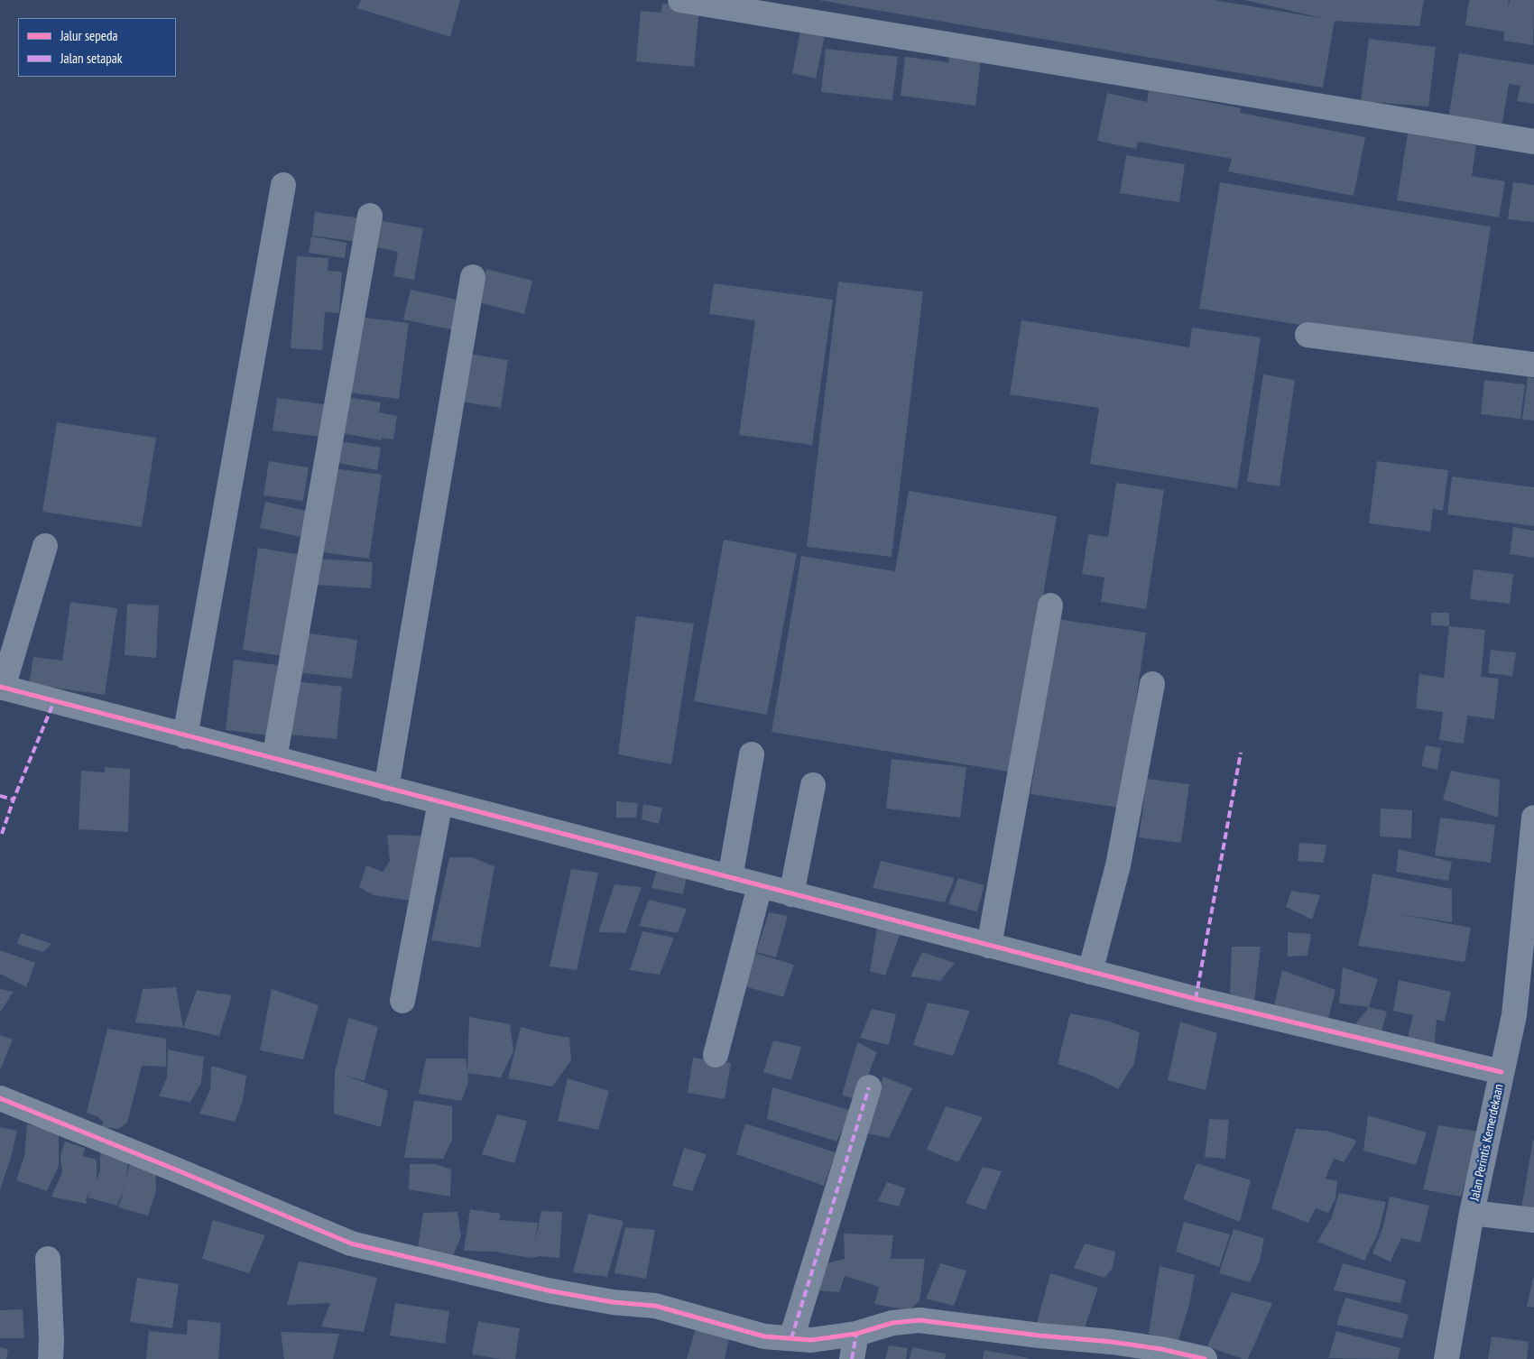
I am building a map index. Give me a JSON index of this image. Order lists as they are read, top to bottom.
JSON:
{
  "streets": {
    "street": ["Jalan Perintis Kemerdekaan"]
  },
  "legend": ["Jalur sepeda", "Jalan setapak"]
}
